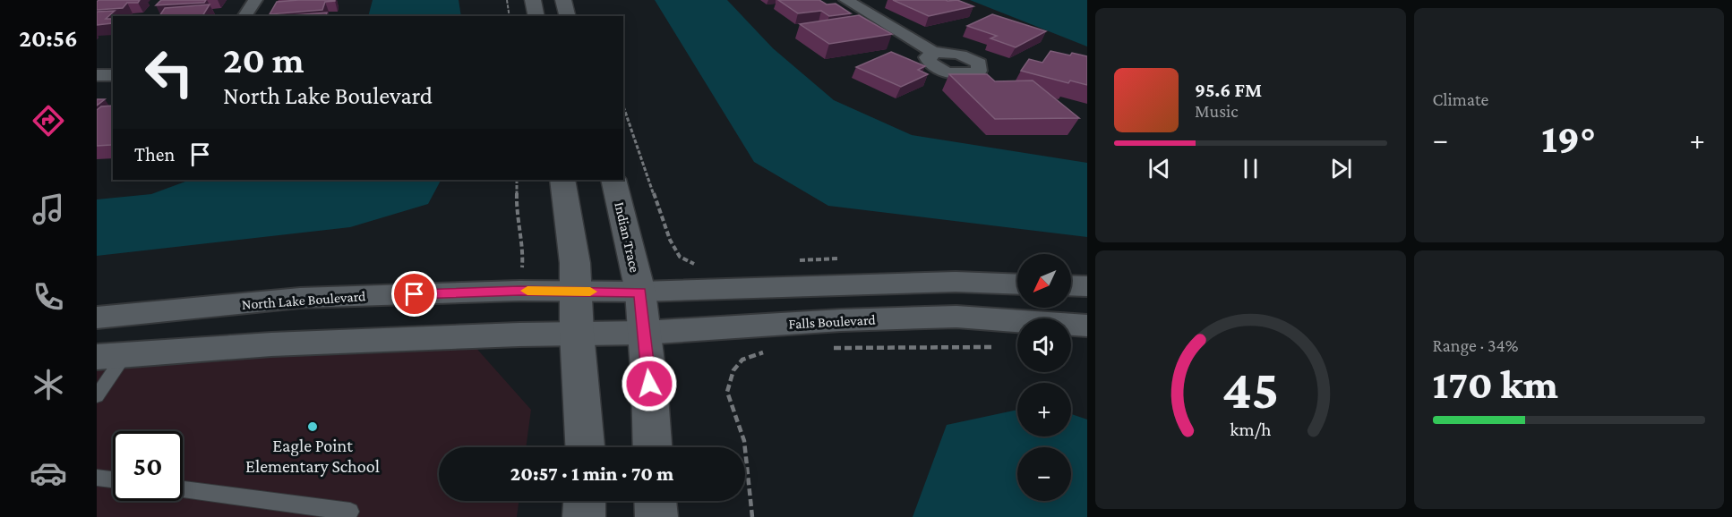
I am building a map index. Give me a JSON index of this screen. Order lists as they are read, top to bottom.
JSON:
{
  "streets": {
    "main road": ["Indian Trace"],
    "street": ["North Lake Boulevard", "Falls Boulevard"]
  },
  "crossings": [
    ["Indian Trace", "North Lake Boulevard"],
    ["Indian Trace", "Falls Boulevard"]
  ],
  "places": ["Eagle Point Elementary School"],
  "north": "bottom left",
  "page": {
    "tabs": "20:56",
    "tile": [
      "Climate",
      ["Range · 34%", "170 km"]
    ],
    "turn": ["20 m", "North Lake Boulevard"],
    "song": ["95.6 FM", "Music"],
    "heat": ["−", "19°", "+"],
    "then": "Then",
    "map_buttons": ["+", "−"],
    "limit": "50",
    "trip": "20:57 · 1 min · 70 m",
    "gauge": ["45", "km/h"]
  }
}
